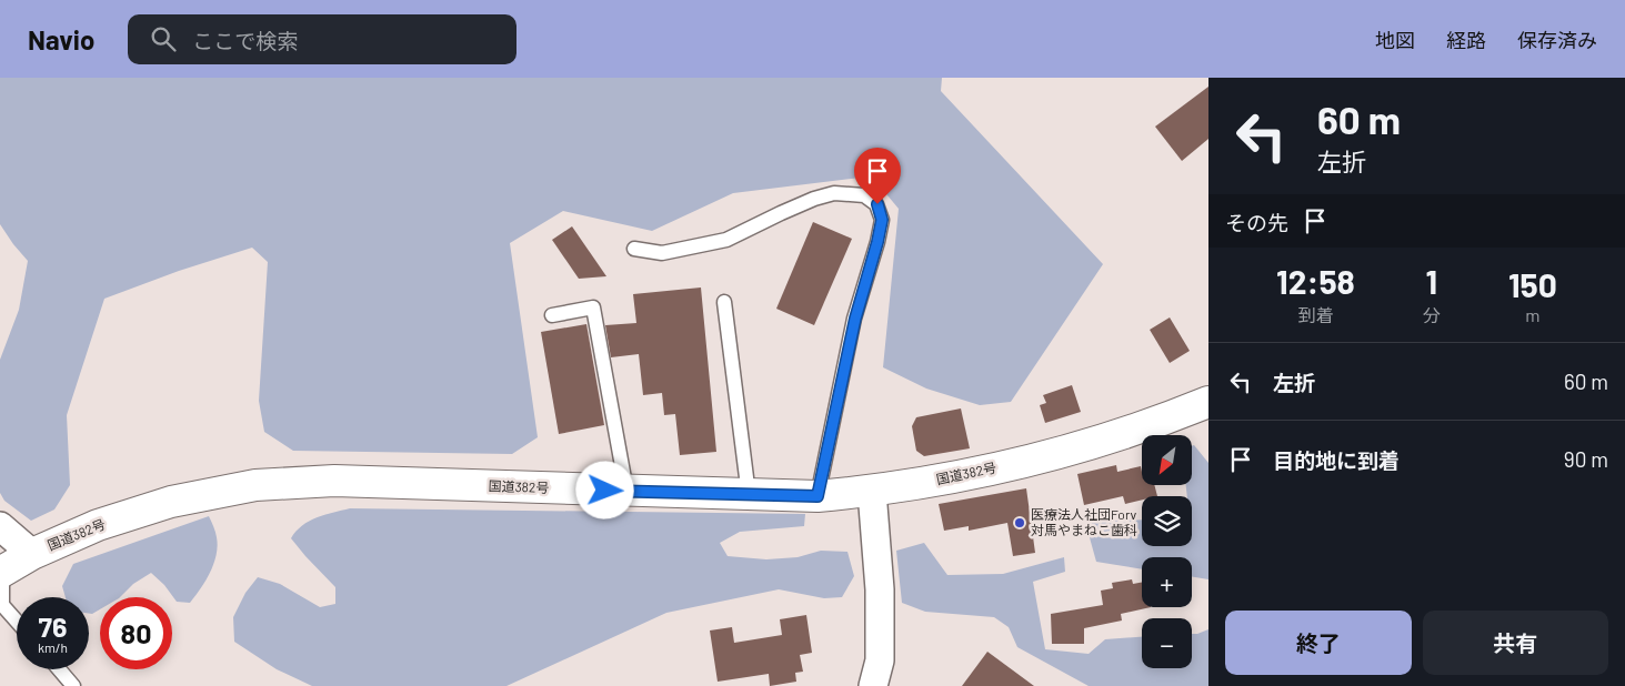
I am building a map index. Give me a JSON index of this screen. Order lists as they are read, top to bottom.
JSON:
{
  "streets": {
    "highway": ["国道382号"]
  },
  "places": ["医療法人社団Forv 対馬やまねこ歯科"],
  "north": "bottom left",
  "page": {
    "header": "Navio",
    "search": "ここで検索",
    "nav": ["地図", "経路", "保存済み"],
    "turn": ["60 m", "左折"],
    "then": "その先",
    "eta": [
      "12:58",
      "到着",
      "1",
      "分",
      "150",
      "m"
    ],
    "list": [
      {
        "name": "左折",
        "value": "60 m"
      },
      {
        "name": "目的地に到着",
        "value": "90 m"
      }
    ],
    "map_buttons": ["+", "−"],
    "speed": "76 km/h",
    "limit": "80",
    "buttons": ["終了", "共有"]
  }
}
